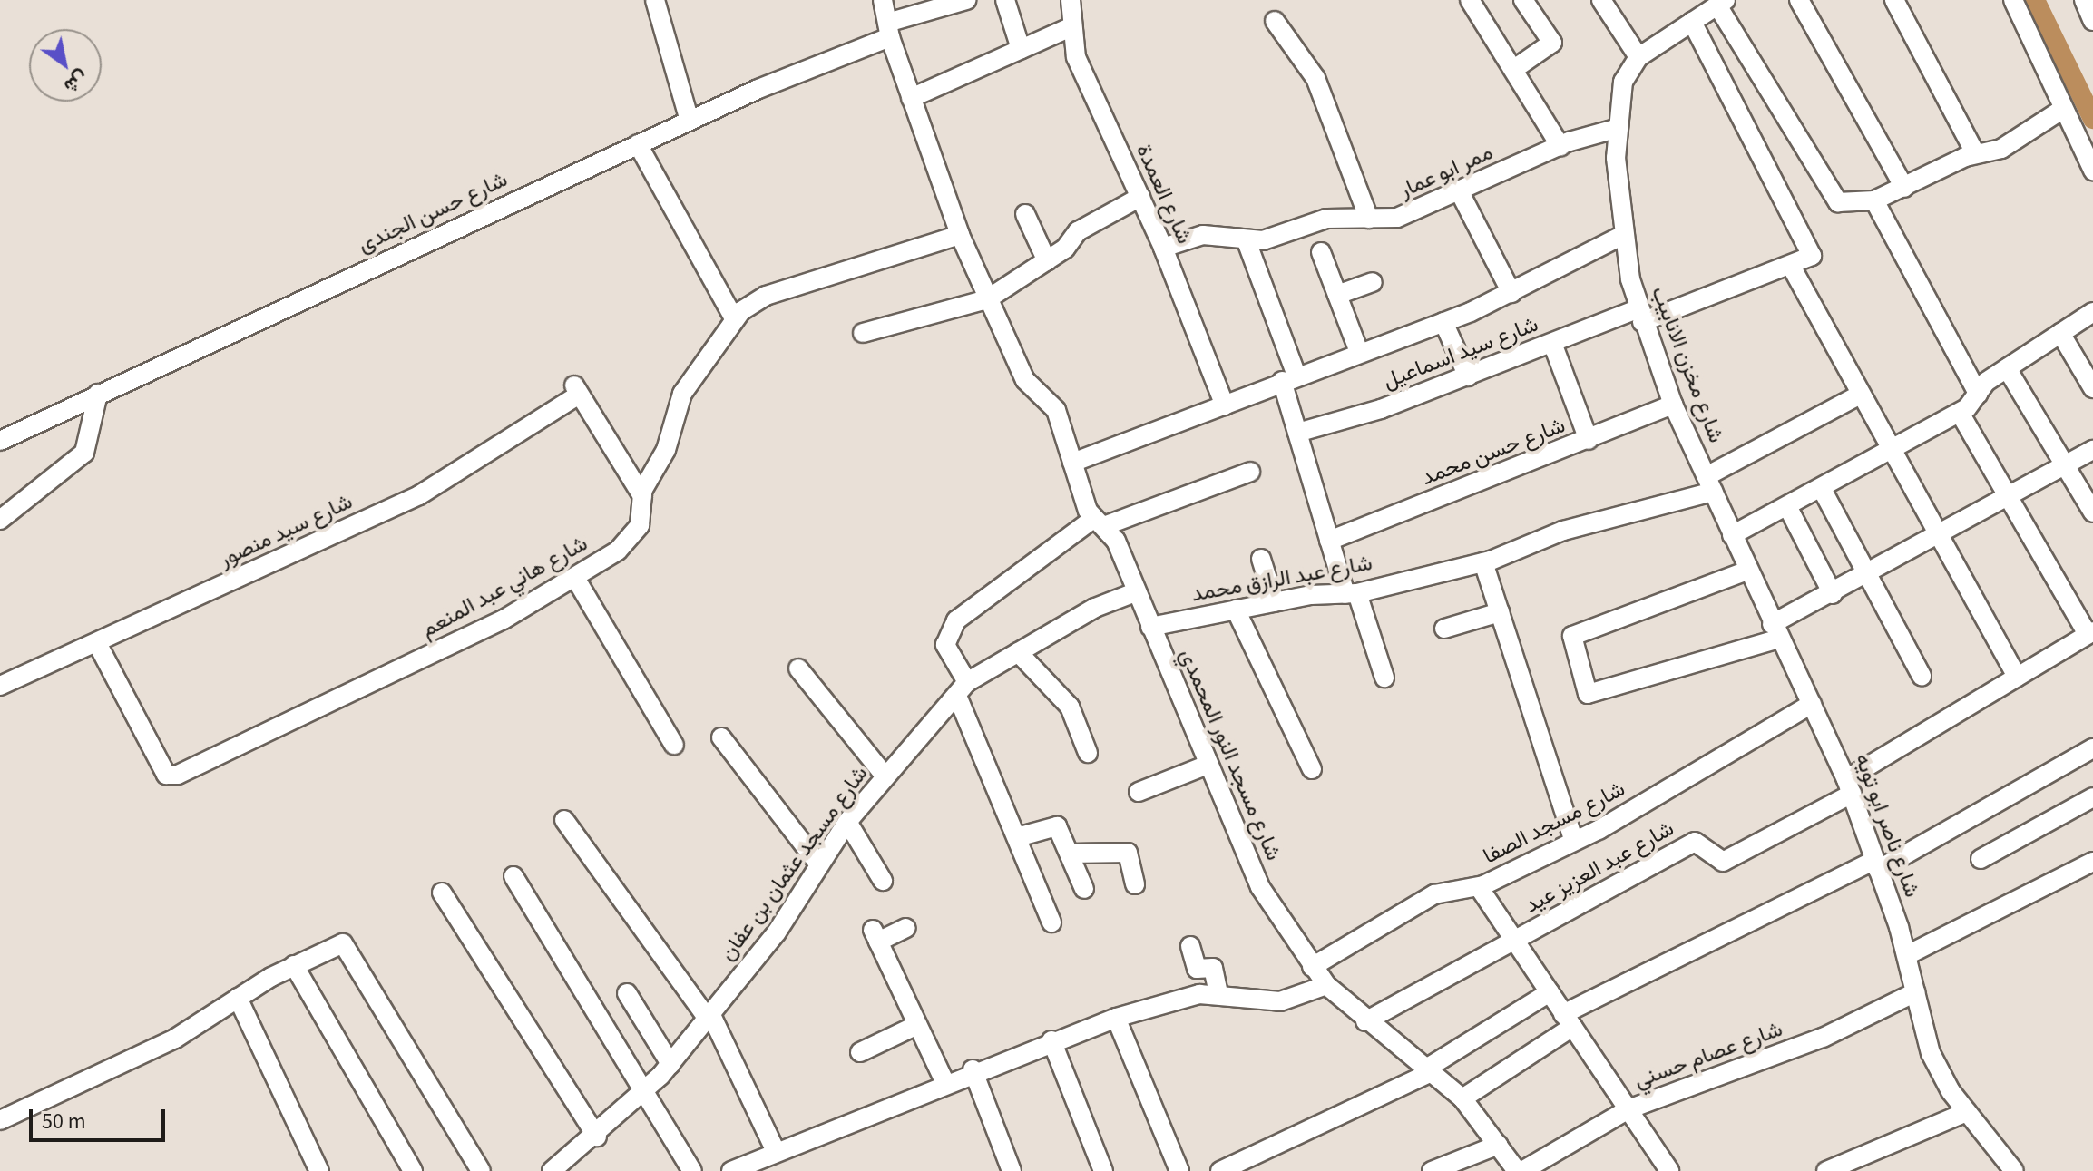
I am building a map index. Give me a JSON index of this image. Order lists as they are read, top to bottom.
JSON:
{
  "streets": {
    "street": [
      "ممر ابو عمار",
      "شارع العمدة",
      "شارع حسن الجندى",
      "شارع سيد اسماعيل",
      "شارع مخزن الانابيب",
      "شارع حسن محمد",
      "شارع سيد منصور",
      "شارع عبد الرازق محمد",
      "شارع هاني عبد المنعم",
      "شارع مسجد النور المحمدي",
      "شارع مسجد الصفا",
      "شارع ناصر ابو تويه",
      "شارع مسجد عثمان بن عفان",
      "شارع عبد العزيز عيد",
      "شارع عصام حسني"
    ]
  },
  "crossings": [
    ["ممر ابو عمار", "شارع العمدة"],
    ["ممر ابو عمار", "شارع مخزن الانابيب"],
    ["شارع حسن الجندى", "شارع مسجد النور المحمدي"],
    ["شارع سيد اسماعيل", "شارع مخزن الانابيب"],
    ["شارع مخزن الانابيب", "شارع حسن محمد"],
    ["شارع مخزن الانابيب", "شارع عبد الرازق محمد"],
    ["شارع مخزن الانابيب", "شارع ناصر ابو تويه"],
    ["شارع سيد منصور", "شارع هاني عبد المنعم"],
    ["شارع عبد الرازق محمد", "شارع مسجد النور المحمدي"],
    ["شارع عبد الرازق محمد", "شارع ناصر ابو تويه"],
    ["شارع هاني عبد المنعم", "شارع مسجد النور المحمدي"],
    ["شارع مسجد النور المحمدي", "شارع مسجد الصفا"],
    ["شارع مسجد النور المحمدي", "شارع مسجد عثمان بن عفان"],
    ["شارع مسجد النور المحمدي", "شارع عبد العزيز عيد"],
    ["شارع مسجد النور المحمدي", "شارع عصام حسني"],
    ["شارع مسجد الصفا", "شارع ناصر ابو تويه"],
    ["شارع ناصر ابو تويه", "شارع عبد العزيز عيد"],
    ["شارع ناصر ابو تويه", "شارع عصام حسني"]
  ],
  "scale_bar": "50 m",
  "north": "bottom right"
}
